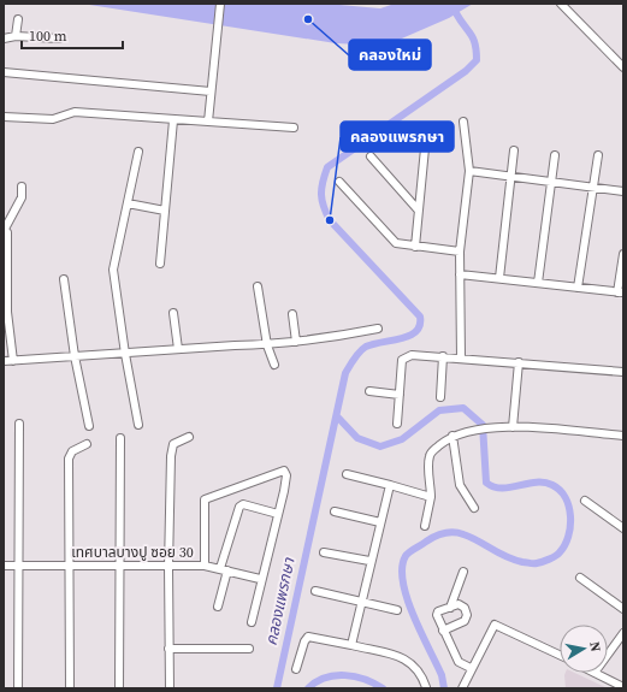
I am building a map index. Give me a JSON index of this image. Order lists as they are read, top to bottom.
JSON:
{
  "streets": {
    "street": ["เทศบาลบางปู ซอย 30"]
  },
  "water": ["คลองแพรกษา"],
  "places": ["คลองใหม่", "คลองแพรกษา"],
  "scale_bar": "100 m",
  "north": "right"
}
